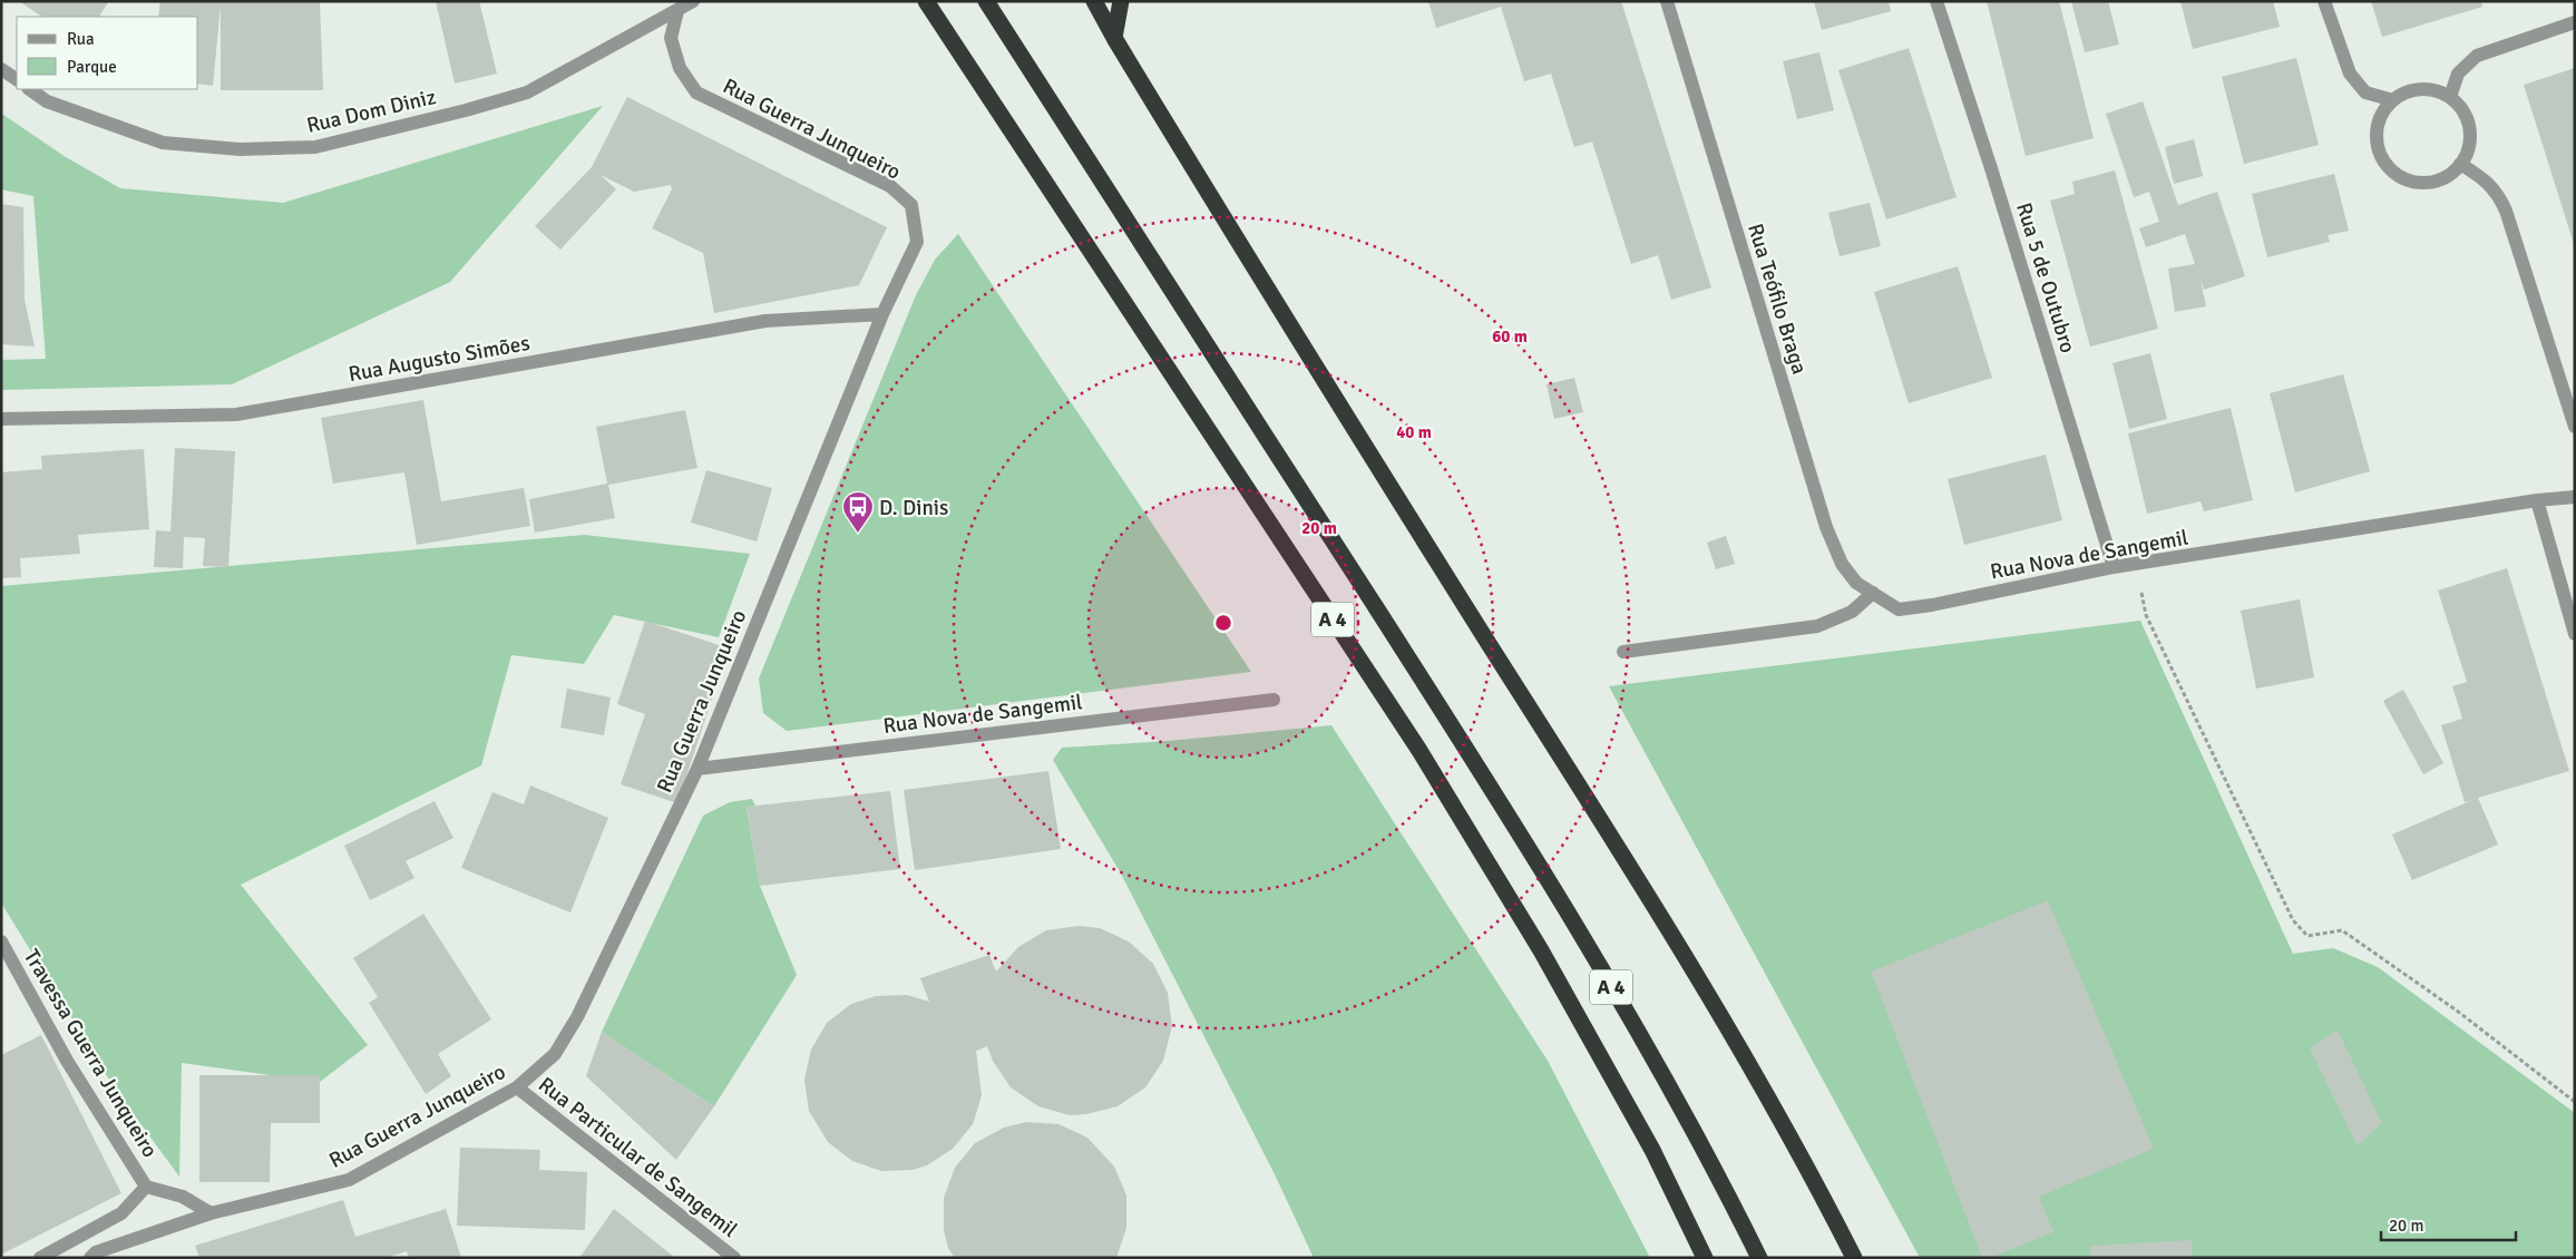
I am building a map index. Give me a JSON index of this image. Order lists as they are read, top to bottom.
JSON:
{
  "streets": {
    "highway": ["A 4"],
    "street": [
      "Rua Dom Diniz",
      "Rua Guerra Junqueiro",
      "Rua 5 de Outubro",
      "Rua Teófilo Braga",
      "Rua Augusto Simões",
      "Rua Nova de Sangemil",
      "Travessa Guerra Junqueiro",
      "Rua Particular de Sangemil"
    ]
  },
  "crossings": [
    ["Rua Dom Diniz", "Rua Guerra Junqueiro"],
    ["Rua Guerra Junqueiro", "Rua Augusto Simões"],
    ["Rua Guerra Junqueiro", "Rua Nova de Sangemil"],
    ["Rua Guerra Junqueiro", "Travessa Guerra Junqueiro"],
    ["Rua Guerra Junqueiro", "Rua Particular de Sangemil"],
    ["Rua 5 de Outubro", "Rua Nova de Sangemil"],
    ["Rua Teófilo Braga", "Rua Nova de Sangemil"]
  ],
  "places": {
    "bus stop": ["D. Dinis"]
  },
  "legend": ["Rua", "Parque"],
  "scale_bar": "20 m",
  "rings": ["60 m", "40 m", "20 m"]
}
